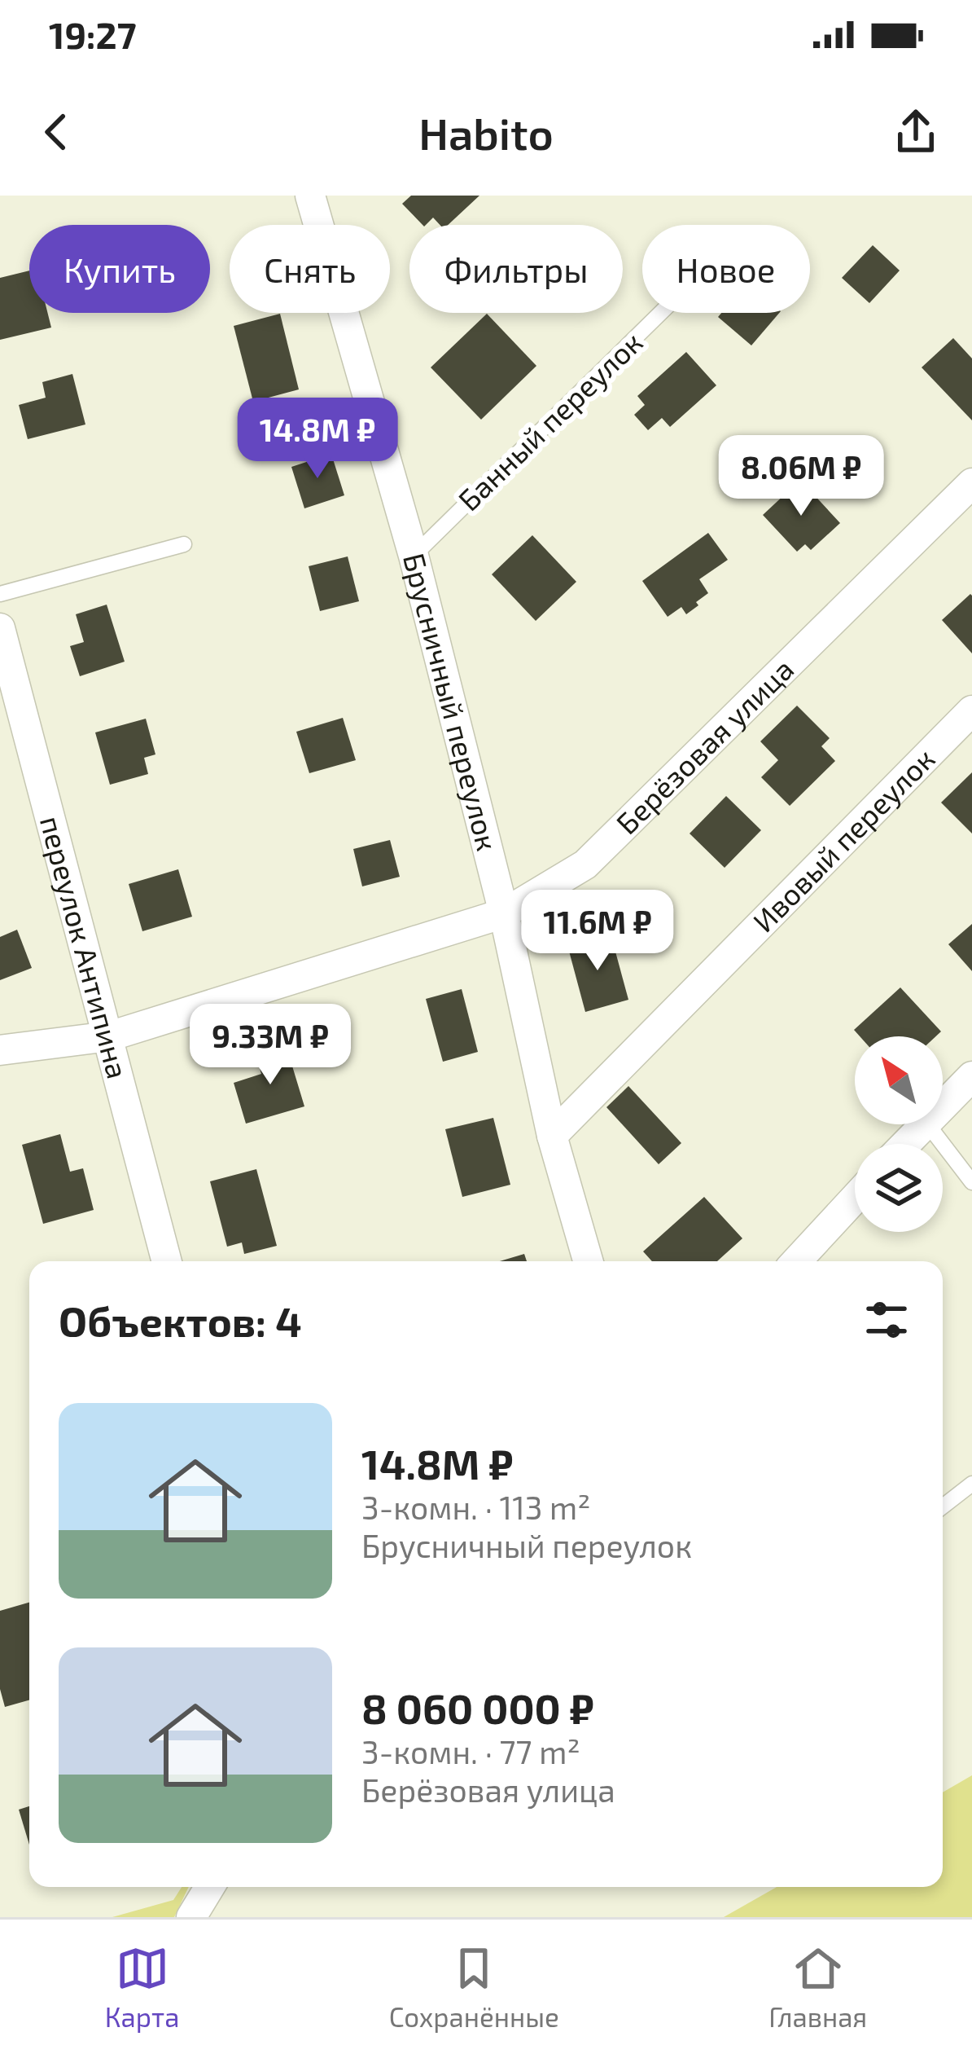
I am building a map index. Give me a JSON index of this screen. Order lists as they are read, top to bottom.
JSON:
{
  "streets": {
    "street": [
      "Брусничный переулок",
      "Берёзовая улица",
      "Ивовый переулок",
      "переулок Антипина"
    ],
    "lane": ["Банный переулок"]
  },
  "crossings": [
    ["Банный переулок", "Брусничный переулок"],
    ["Брусничный переулок", "Берёзовая улица"],
    ["Брусничный переулок", "Ивовый переулок"],
    ["Берёзовая улица", "переулок Антипина"]
  ],
  "north": "top left",
  "page": {
    "status": "19:27",
    "header": "Habito",
    "chip": [
      "Купить",
      "Снять",
      "Фильтры",
      "Новое"
    ],
    "price": [
      "14.8M ₽",
      "8.06M ₽",
      "11.6M ₽",
      "9.33M ₽"
    ],
    "heading": "Объектов: 4",
    "list": [
      {
        "name": "14.8M ₽",
        "note": "3-комн. · 113 m² · Брусничный переулок"
      },
      {
        "name": "8 060 000 ₽",
        "note": "3-комн. · 77 m² · Берёзовая улица"
      }
    ],
    "tabs": ["Карта", "Сохранённые", "Главная"]
  }
}
